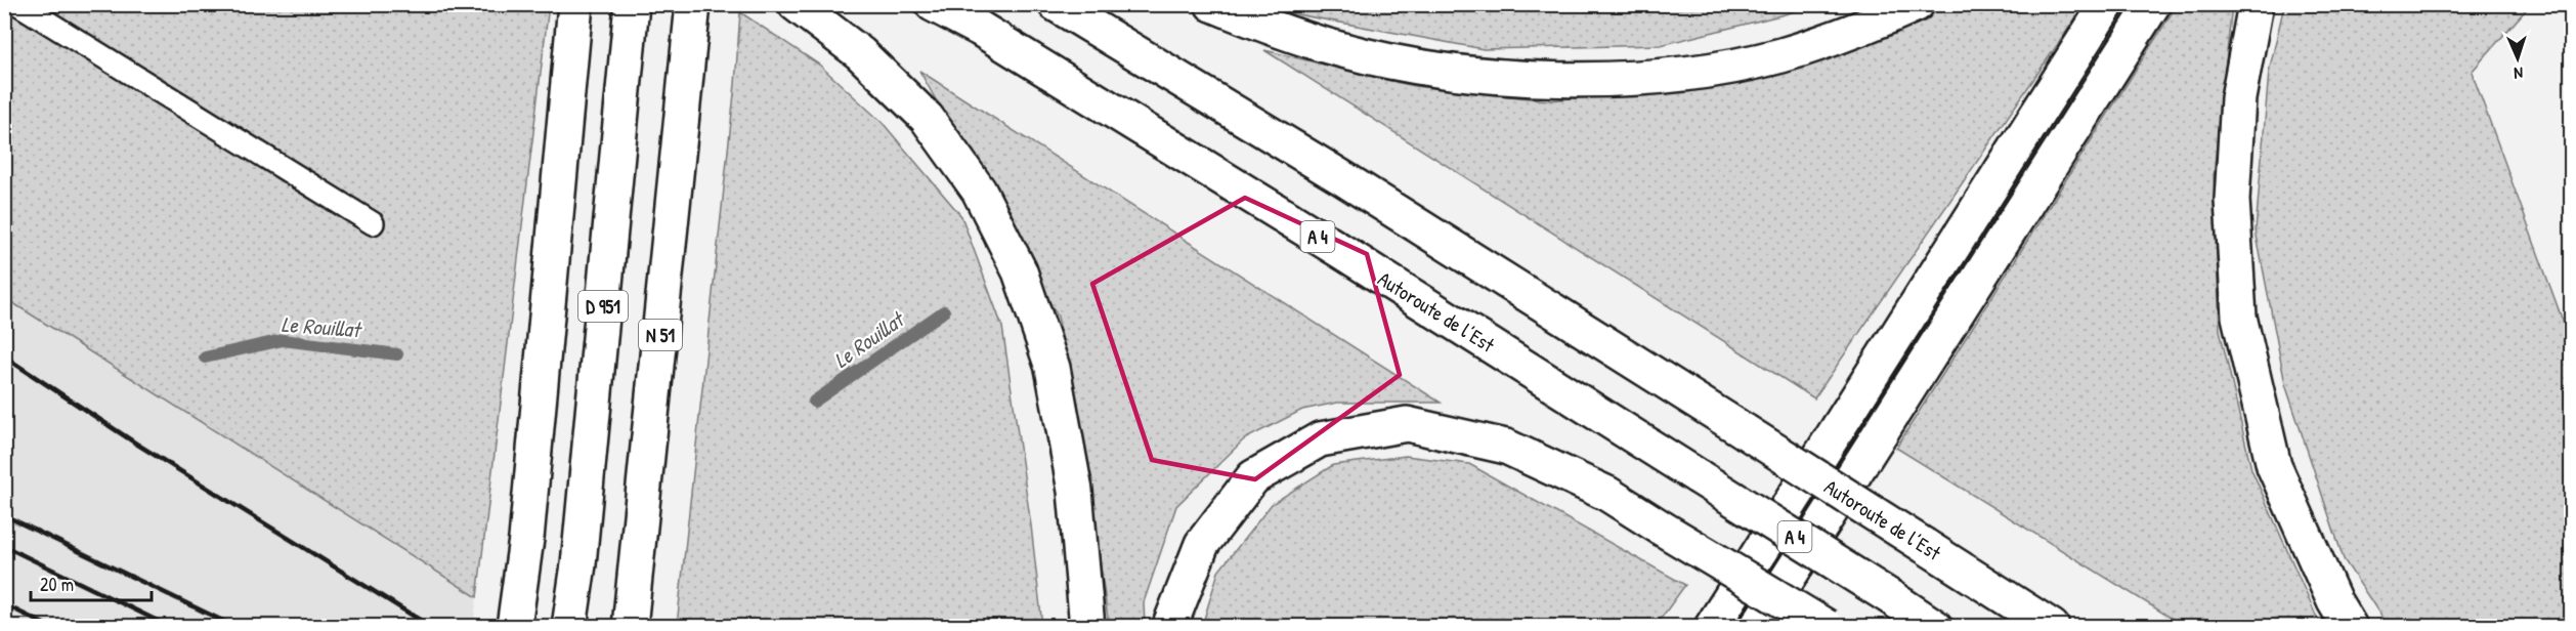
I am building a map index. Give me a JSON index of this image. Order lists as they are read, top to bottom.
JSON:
{
  "streets": {
    "main road": [
      "A 4",
      "D 951",
      "Autoroute de l’Est",
      "N 51"
    ]
  },
  "water": ["Le Rouillat"],
  "scale_bar": "20 m",
  "north": "bottom"
}
